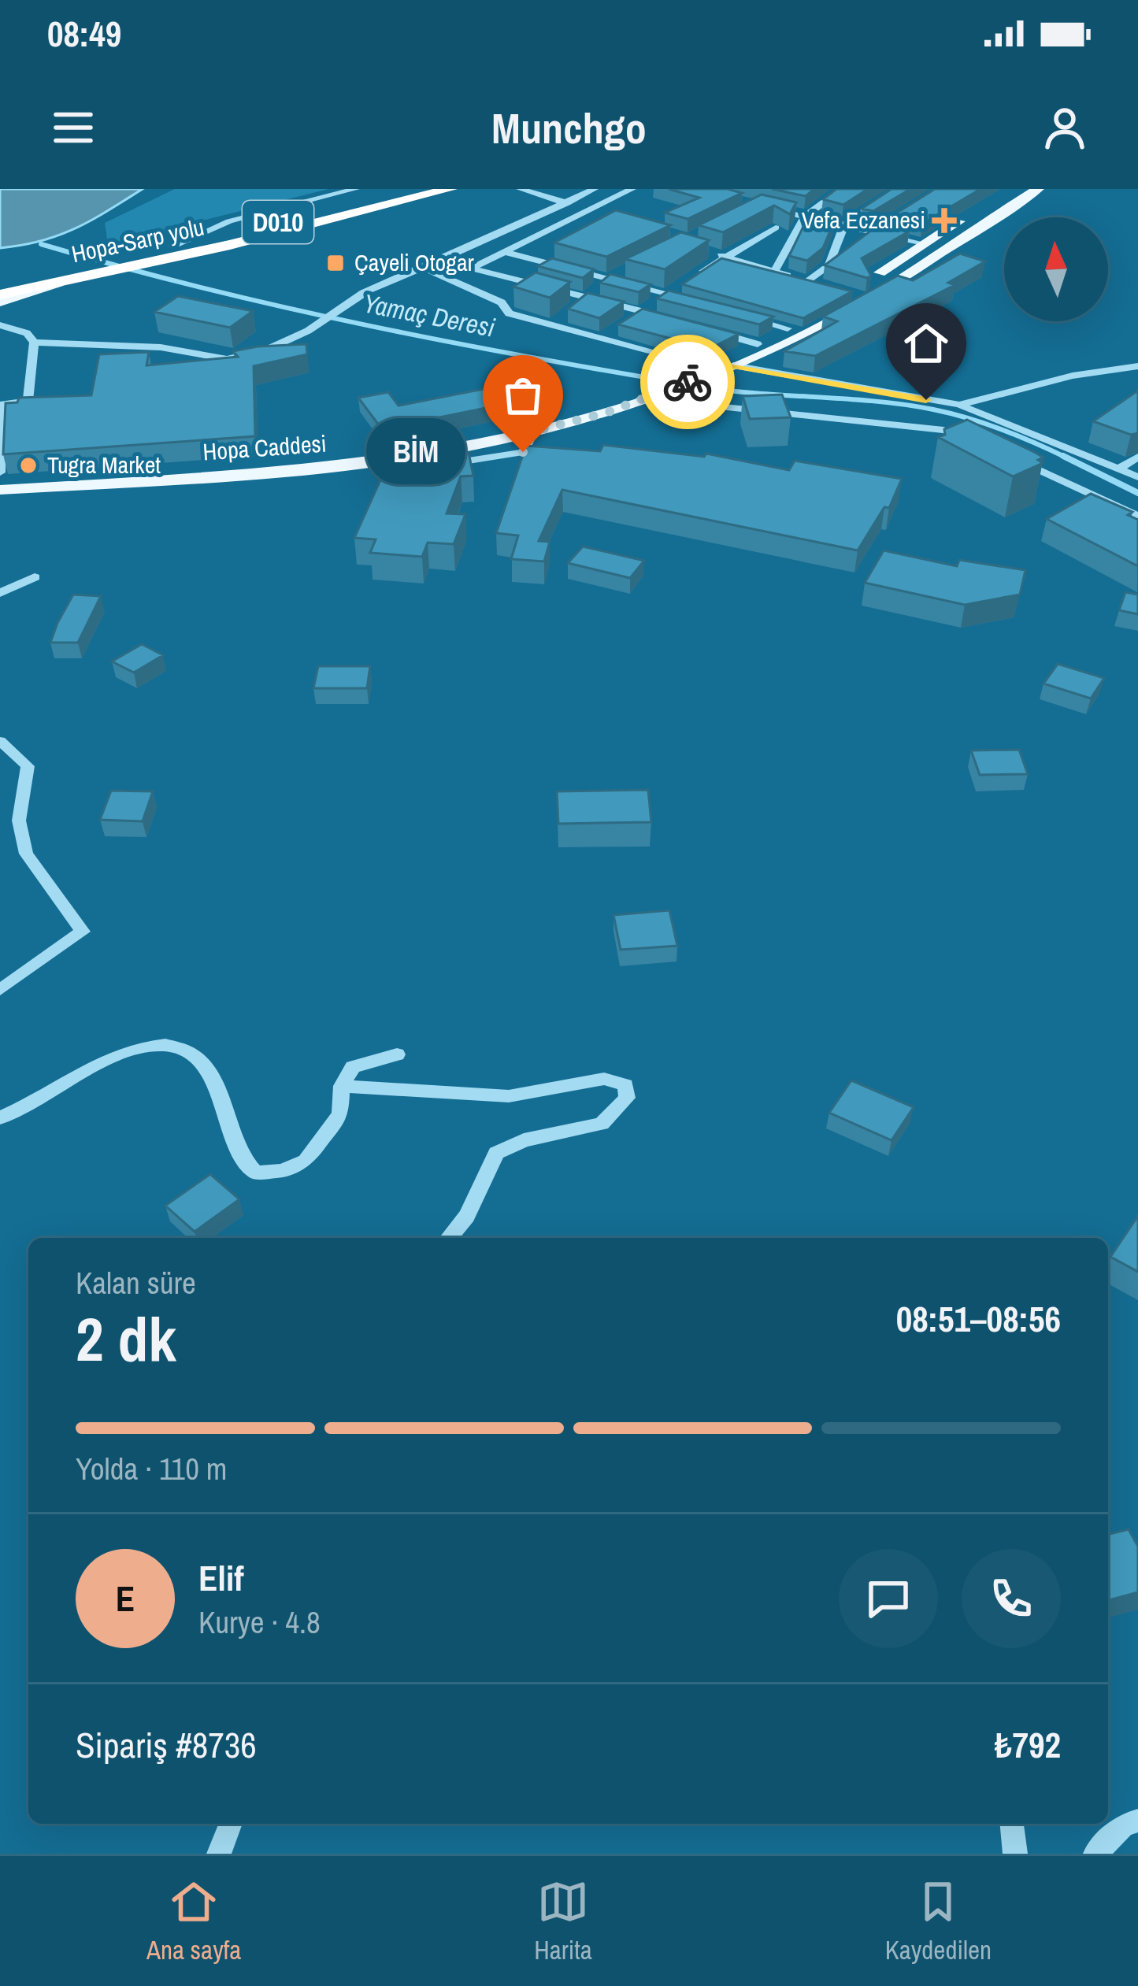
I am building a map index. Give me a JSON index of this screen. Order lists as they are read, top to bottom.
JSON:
{
  "streets": {
    "highway": ["D010", "Hopa-Sarp yolu"],
    "main road": ["Hopa Caddesi"]
  },
  "crossings": [
    ["D010", "Hopa-Sarp yolu"]
  ],
  "water": ["Yamaç Deresi"],
  "places": {
    "health": ["Vefa Eczanesi"],
    "transit": ["Çayeli Otogar"],
    "other": ["BİM", "Tugra Market"]
  },
  "north": "top",
  "page": {
    "status": "08:49",
    "header": "Munchgo",
    "bubble": "BİM",
    "heading": ["2 dk", "Kalan süre", "08:51–08:56"],
    "panel": [
      "Elif",
      "Kurye · 4.8",
      "Sipariş #8736",
      "₺792"
    ],
    "bar": "Yolda · 110 m",
    "round": "E",
    "tabs": ["Ana sayfa", "Harita", "Kaydedilen"]
  }
}
